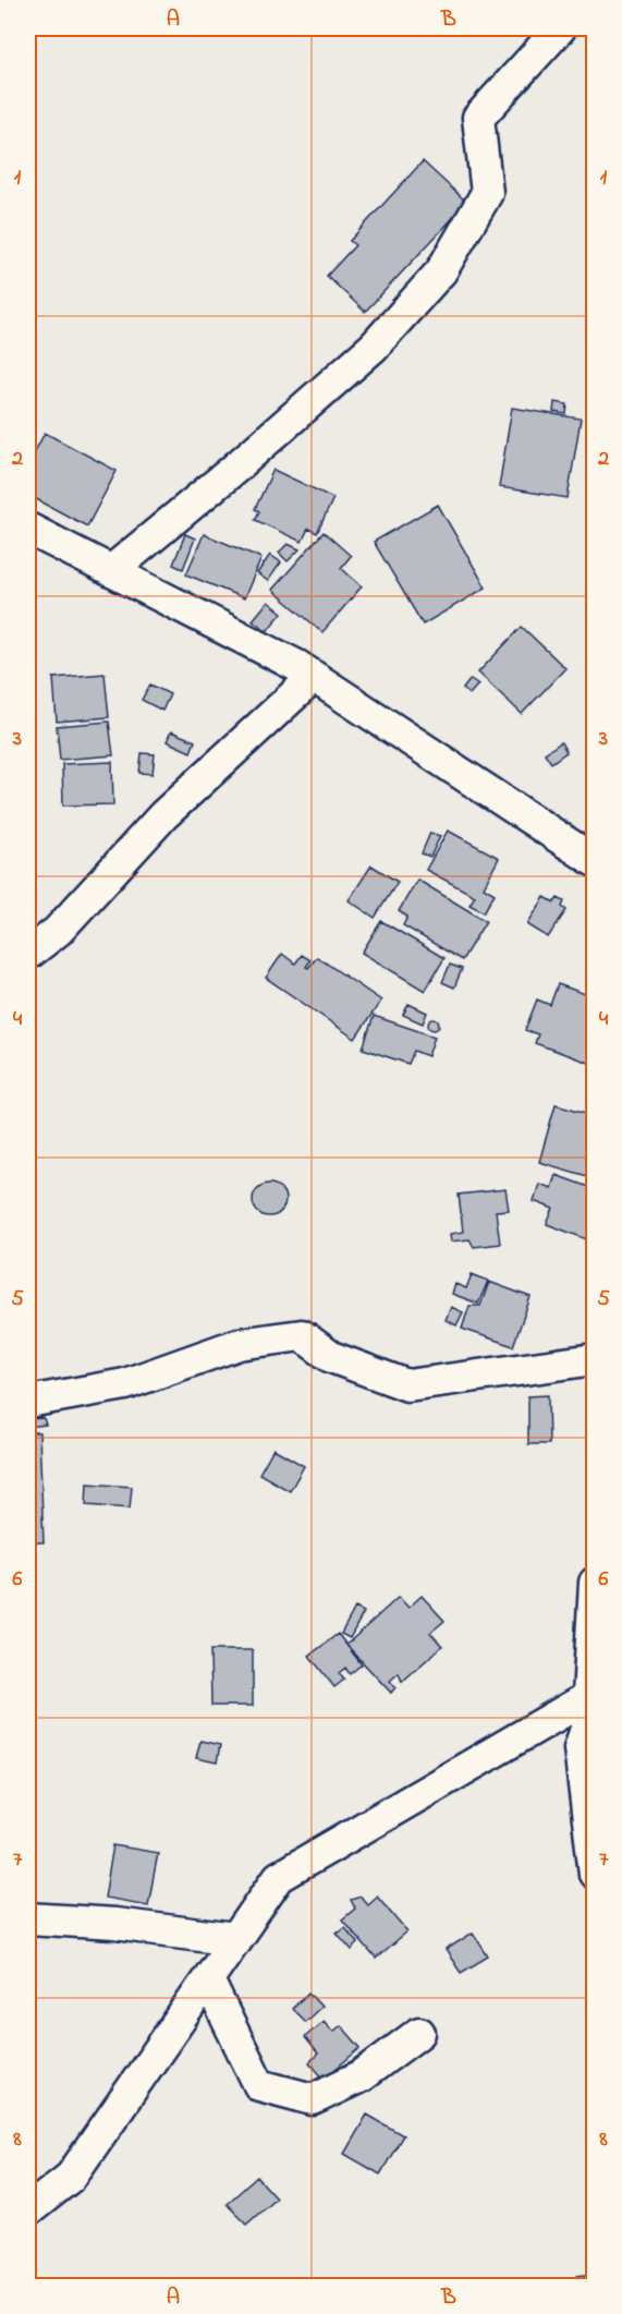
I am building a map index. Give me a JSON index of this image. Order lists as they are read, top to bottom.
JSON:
{
  "grid": {
    "columns": ["A", "B"],
    "rows": [
      "1",
      "2",
      "3",
      "4",
      "5",
      "6",
      "7",
      "8"
    ]
  }
}
